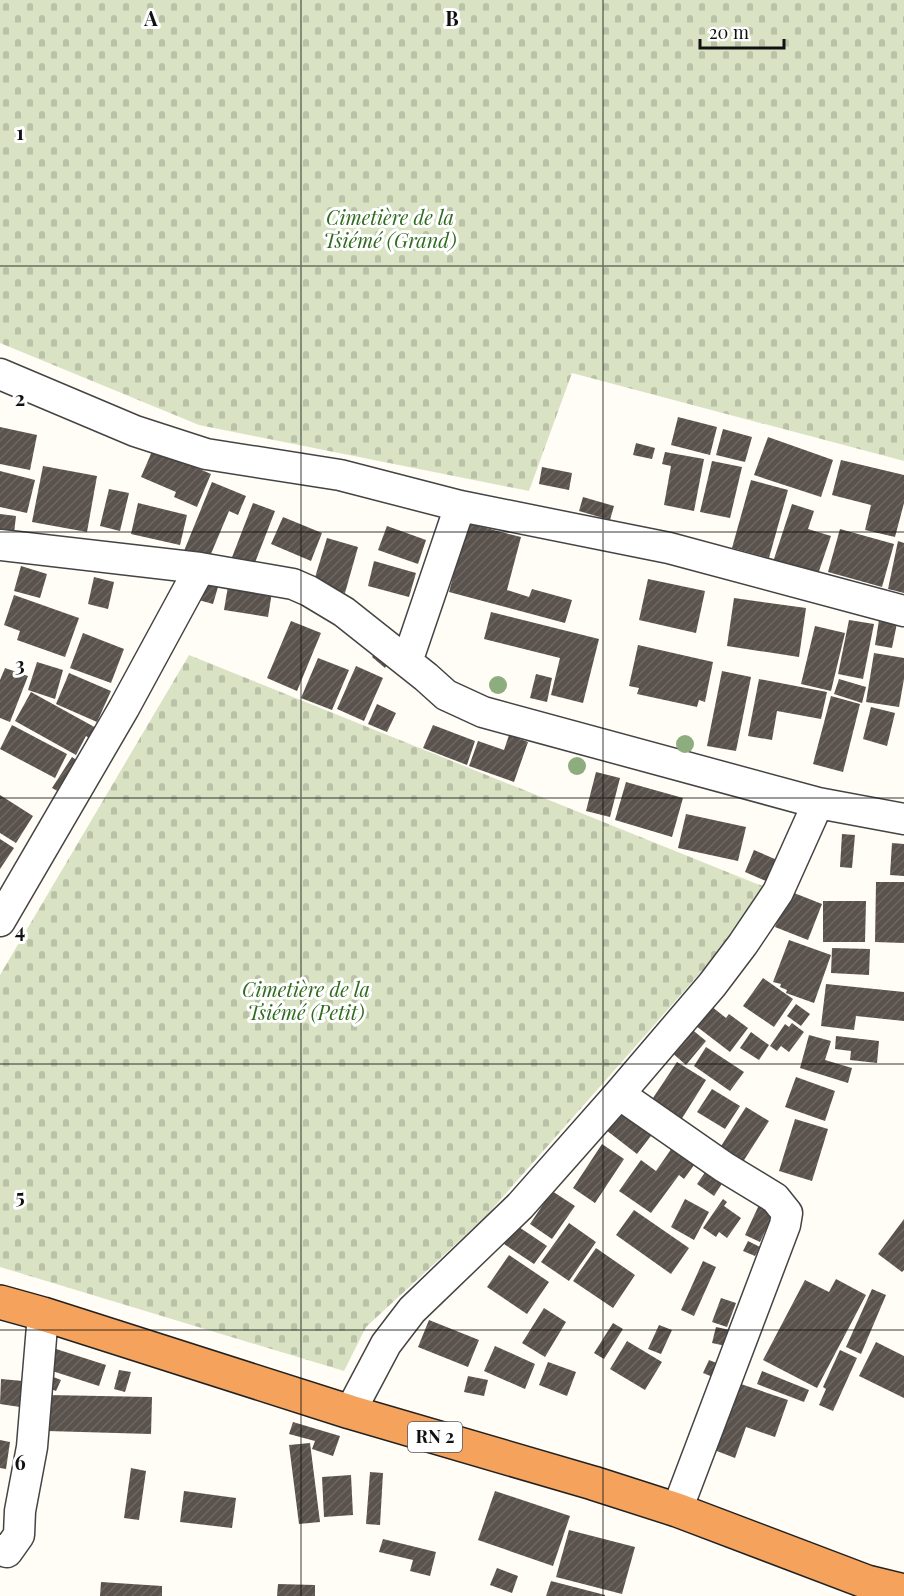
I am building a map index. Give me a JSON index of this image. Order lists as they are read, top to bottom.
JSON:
{
  "streets": {
    "highway": ["RN 2"]
  },
  "parks": ["Cimetière de la Tsiémé (Grand)", "Cimetière de la Tsiémé (Petit)"],
  "scale_bar": "20 m",
  "grid": {
    "columns": ["A", "B"],
    "rows": [
      "1",
      "2",
      "3",
      "4",
      "5",
      "6"
    ]
  }
}
